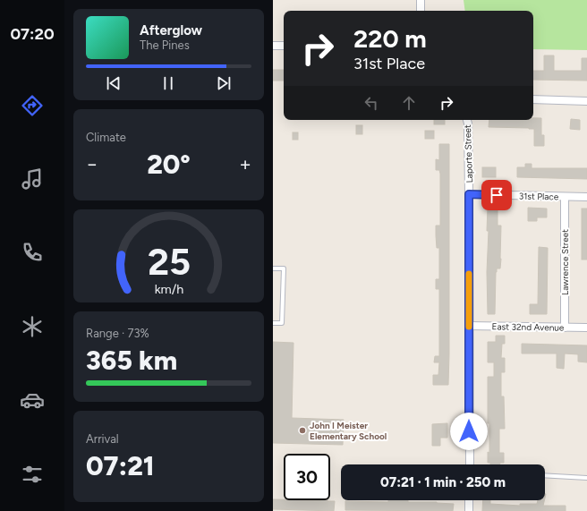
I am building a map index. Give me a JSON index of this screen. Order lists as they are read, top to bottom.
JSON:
{
  "streets": {
    "street": [
      "Laporte Street",
      "31st Place",
      "Lawrence Street",
      "East 32nd Avenue"
    ]
  },
  "crossings": [
    ["Laporte Street", "31st Place"],
    ["Laporte Street", "East 32nd Avenue"],
    ["31st Place", "Lawrence Street"],
    ["Lawrence Street", "East 32nd Avenue"]
  ],
  "places": ["John I Meister Elementary School"],
  "page": {
    "tabs": "07:20",
    "turn": ["220 m", "31st Place"],
    "song": ["Afterglow", "The Pines"],
    "tile": [
      "Climate",
      ["Range · 73%", "365 km"],
      ["Arrival", "07:21"]
    ],
    "heat": ["−", "20°", "+"],
    "limit": "30",
    "trip": "07:21 · 1 min · 250 m",
    "gauge": ["25", "km/h"]
  }
}
